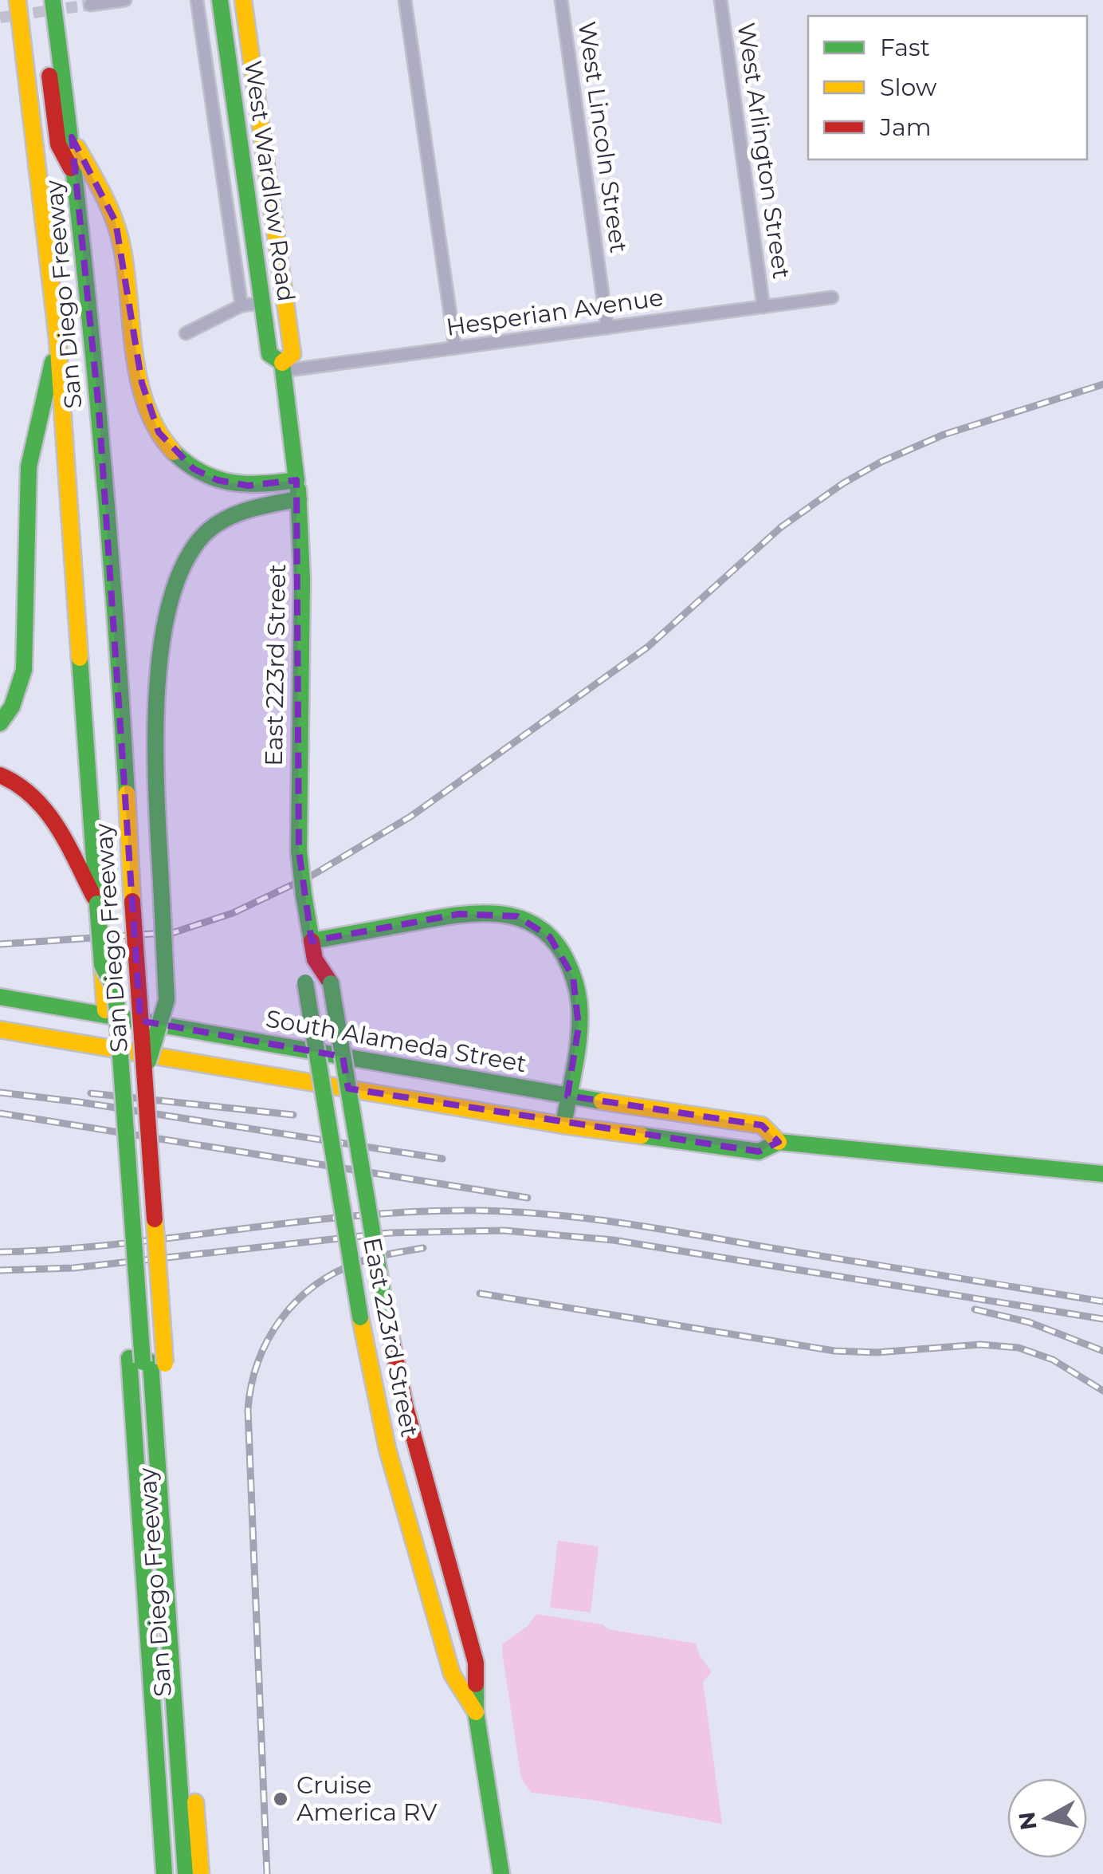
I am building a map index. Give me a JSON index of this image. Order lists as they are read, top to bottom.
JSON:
{
  "streets": {
    "main road": [
      "West Wardlow Road",
      "San Diego Freeway",
      "East 223rd Street",
      "South Alameda Street"
    ],
    "street": ["West Lincoln Street", "West Arlington Street", "Hesperian Avenue"]
  },
  "crossings": [
    ["West Lincoln Street", "Hesperian Avenue"],
    ["West Arlington Street", "Hesperian Avenue"],
    ["West Wardlow Road", "Hesperian Avenue"],
    ["West Wardlow Road", "East 223rd Street"],
    ["Hesperian Avenue", "East 223rd Street"]
  ],
  "places": ["Cruise America RV"],
  "legend": ["Fast", "Slow", "Jam"],
  "north": "left"
}
